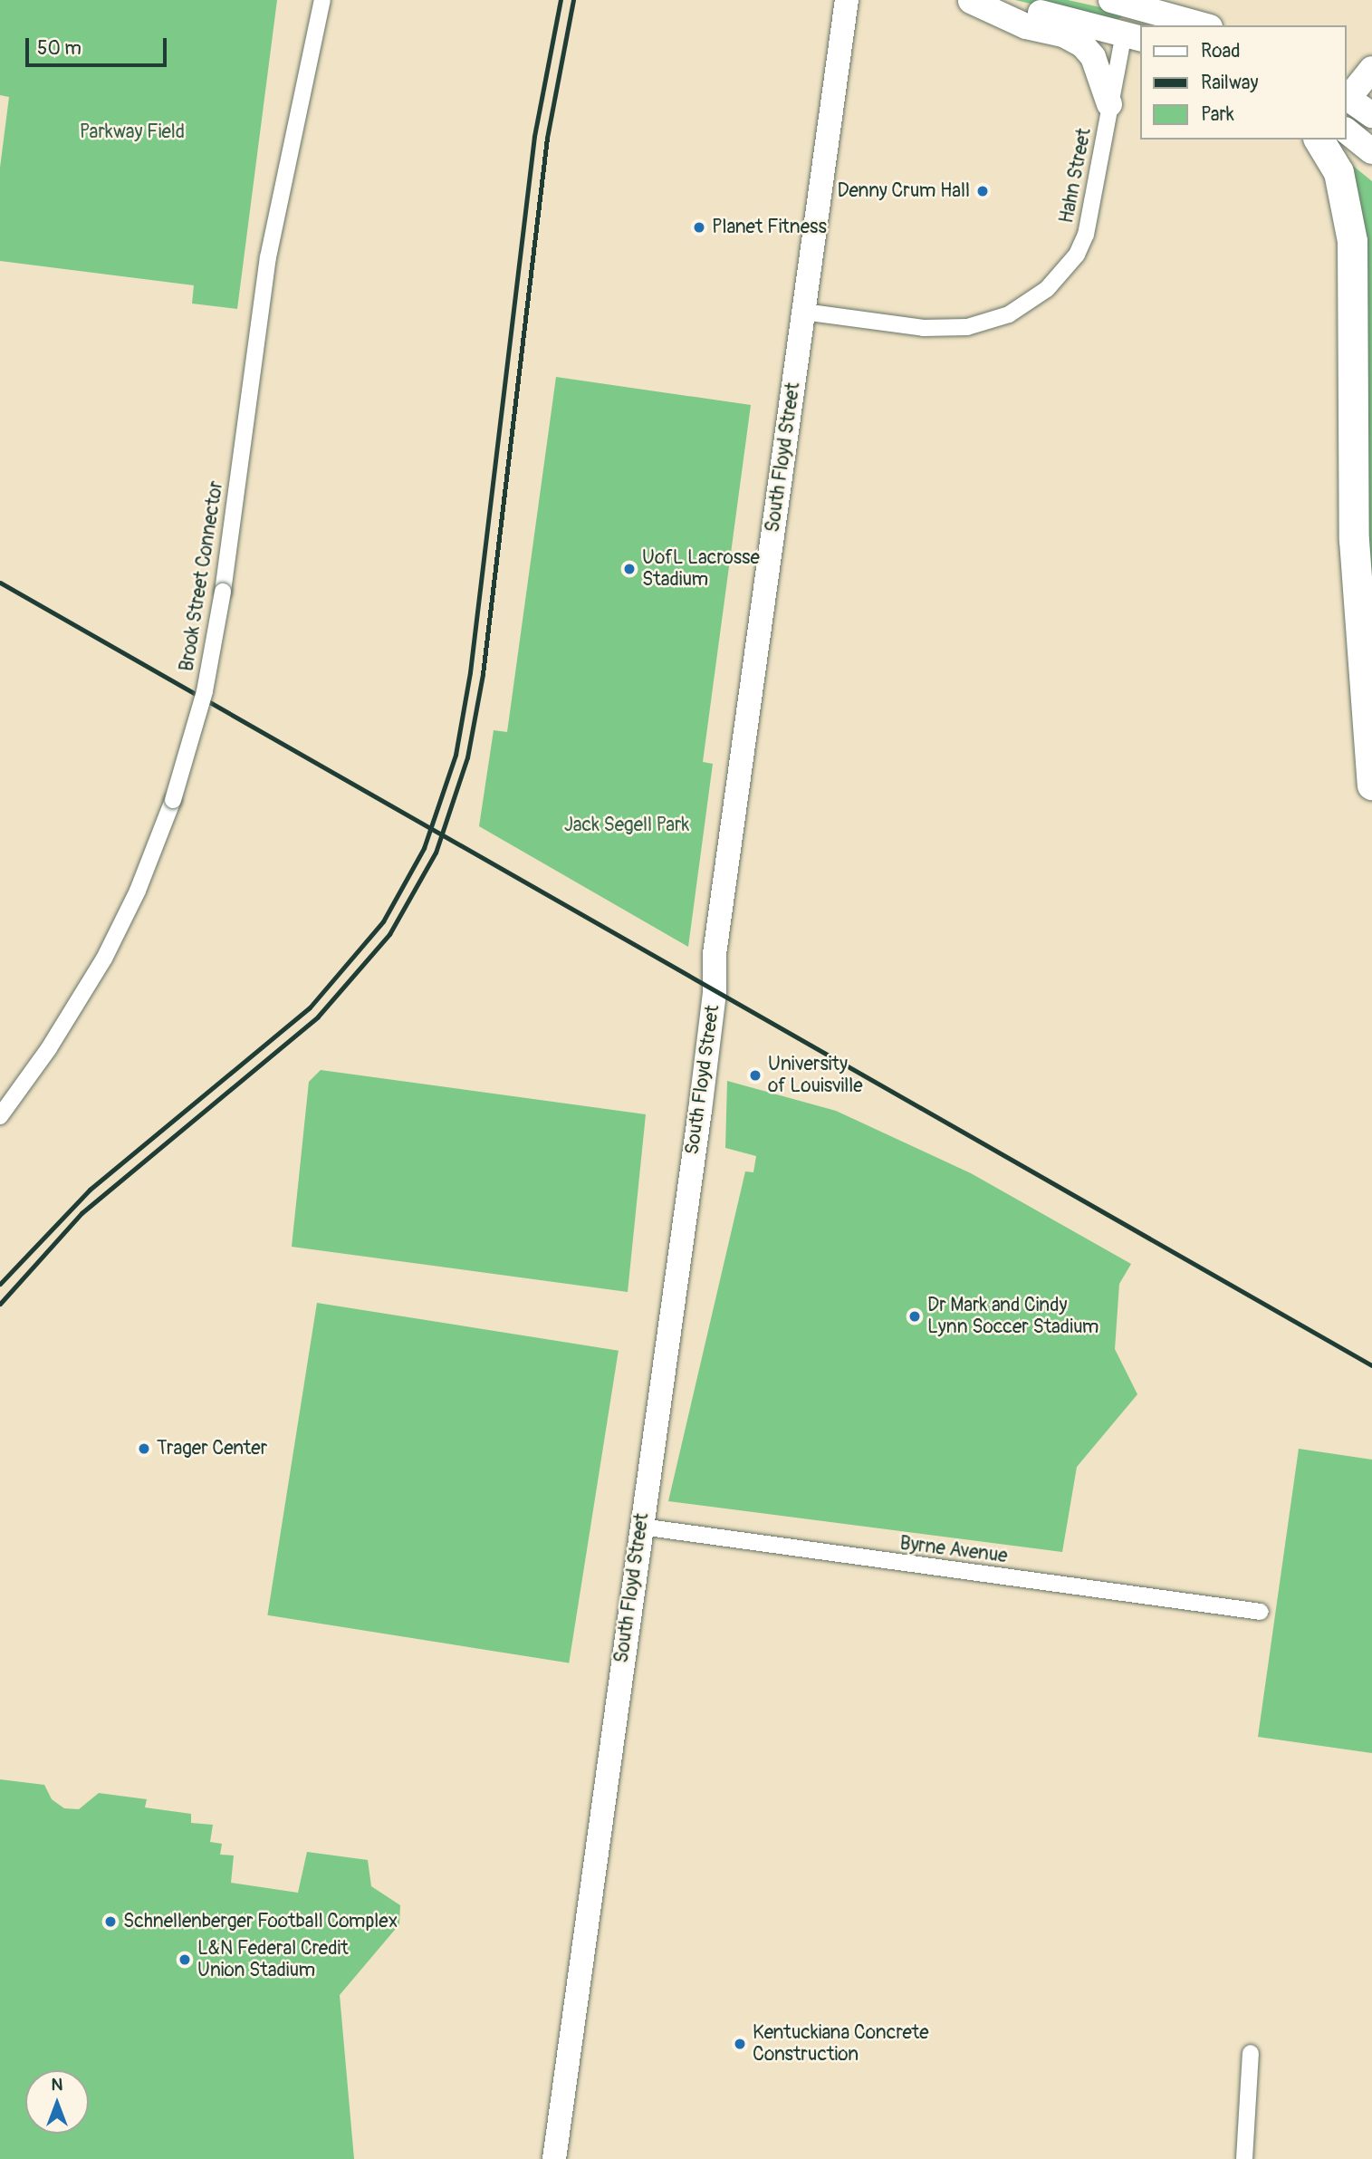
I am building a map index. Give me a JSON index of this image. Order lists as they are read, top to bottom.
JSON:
{
  "streets": {
    "street": [
      "Hahn Street",
      "South Floyd Street",
      "Brook Street Connector",
      "Byrne Avenue"
    ]
  },
  "crossings": [
    ["Hahn Street", "South Floyd Street"],
    ["South Floyd Street", "Byrne Avenue"]
  ],
  "parks": ["Parkway Field", "Jack Segell Park"],
  "places": [
    "Denny Crum Hall",
    "Planet Fitness",
    "UofL Lacrosse Stadium",
    "University of Louisville",
    "Dr Mark and Cindy Lynn Soccer Stadium",
    "Trager Center",
    "Schnellenberger Football Complex",
    "L&N Federal Credit Union Stadium",
    "Kentuckiana Concrete Construction"
  ],
  "legend": ["Road", "Railway", "Park"],
  "scale_bar": "50 m",
  "north": "top"
}
